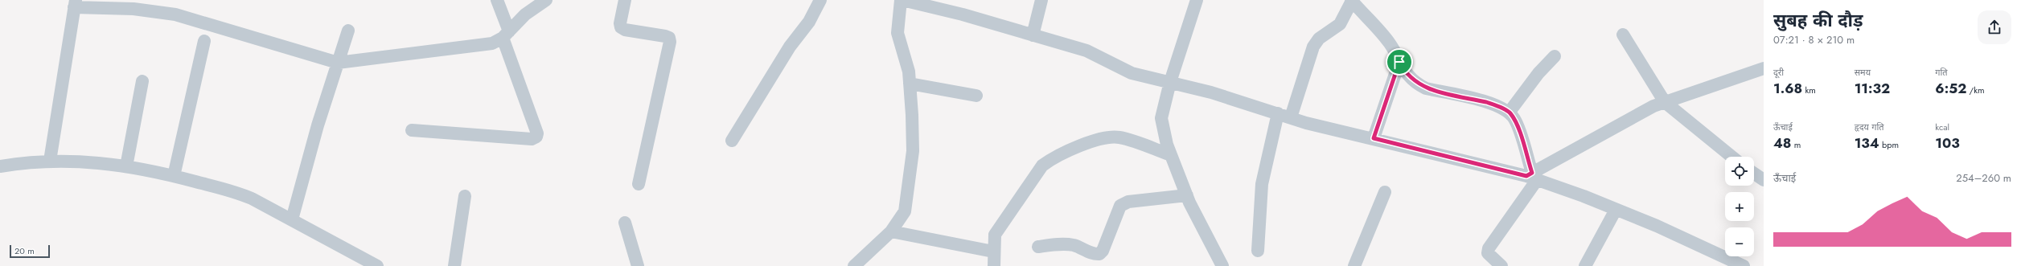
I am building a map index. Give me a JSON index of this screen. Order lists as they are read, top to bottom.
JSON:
{
  "scale_bar": "20 m",
  "page": {
    "heading": ["सुबह की दौड़", "07:21 · 8 × 210 m"],
    "stats": [
      ["दूरी", "1.68 km"],
      ["समय", "11:32"],
      ["गति", "6:52 /km"],
      ["ऊँचाई", "48 m"],
      ["हृदय गति", "134 bpm"],
      ["kcal", "103"]
    ],
    "map_buttons": ["+", "−"],
    "chart": ["ऊँचाई", "254–260 m"],
    "scale": "20 m"
  }
}
